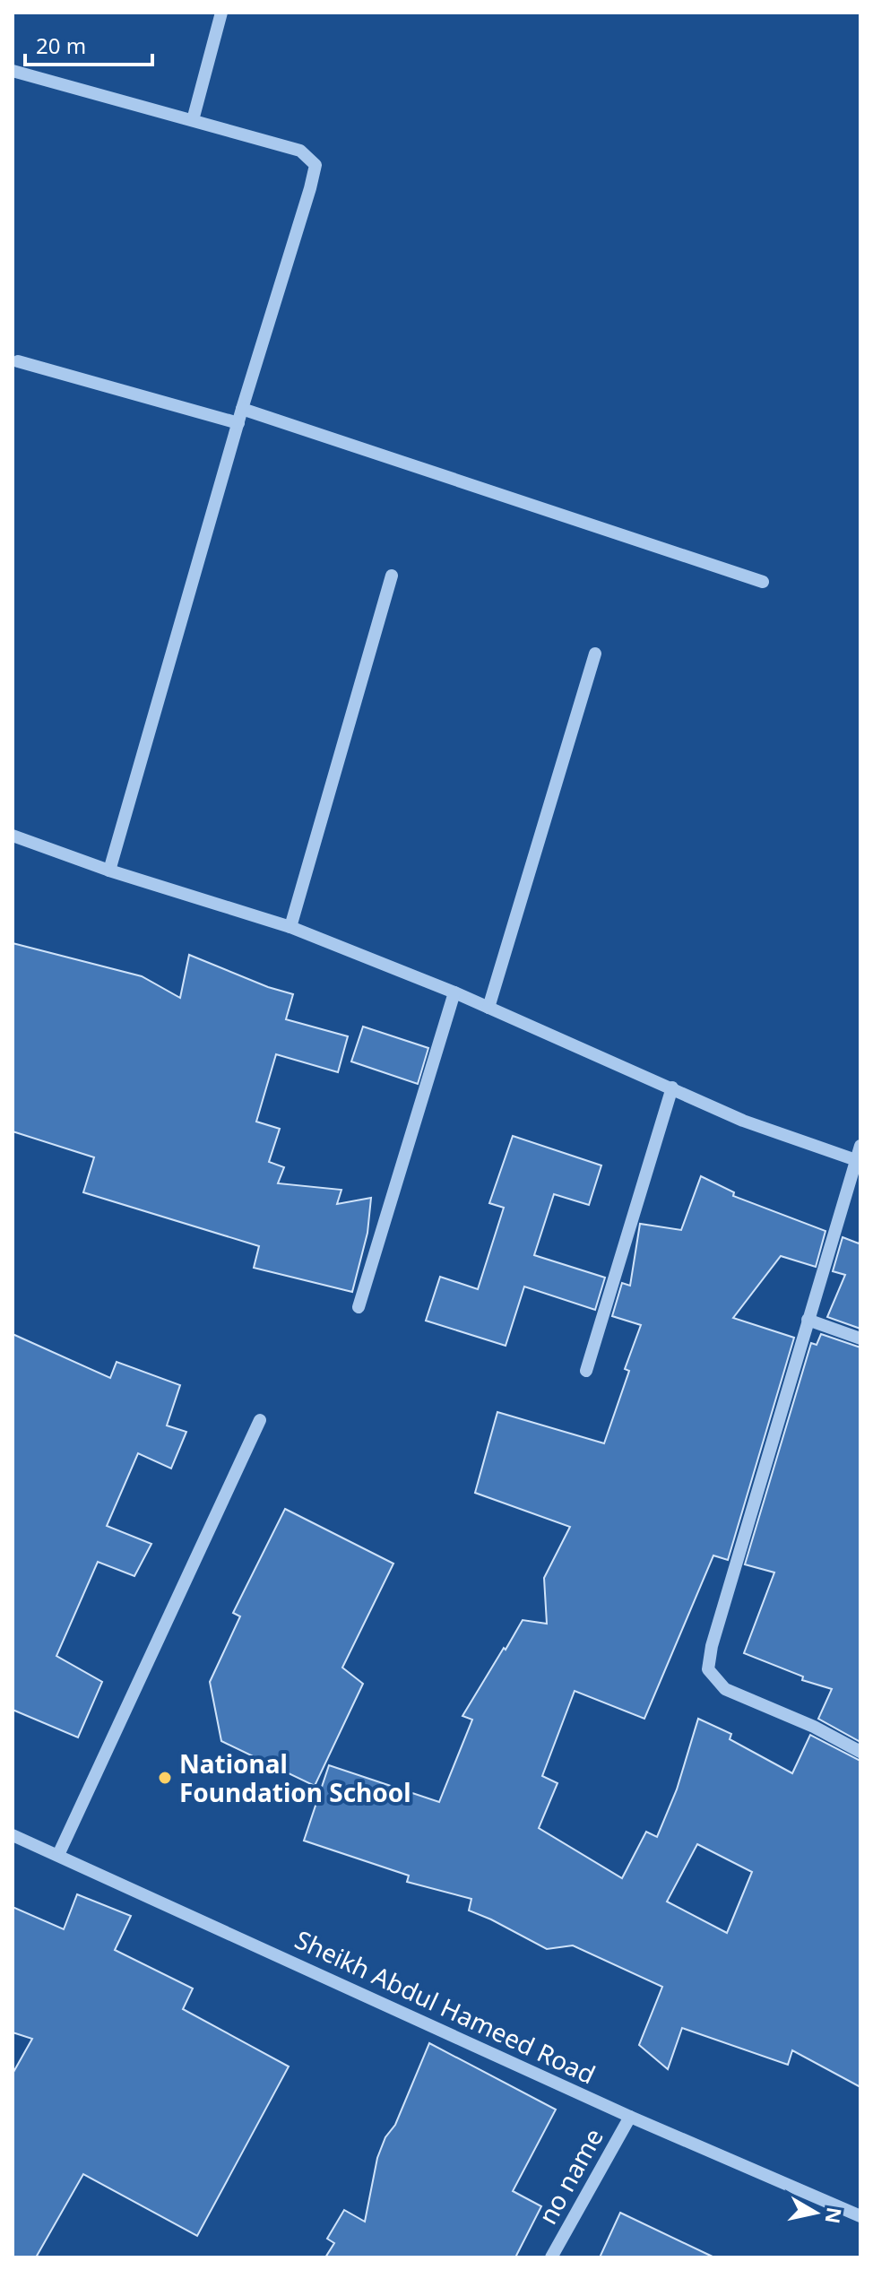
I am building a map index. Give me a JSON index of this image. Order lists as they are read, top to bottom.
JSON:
{
  "streets": {
    "street": ["Sheikh Abdul Hameed Road", "no name"]
  },
  "crossings": [
    ["Sheikh Abdul Hameed Road", "no name"]
  ],
  "places": ["National Foundation School"],
  "scale_bar": "20 m",
  "north": "right"
}
